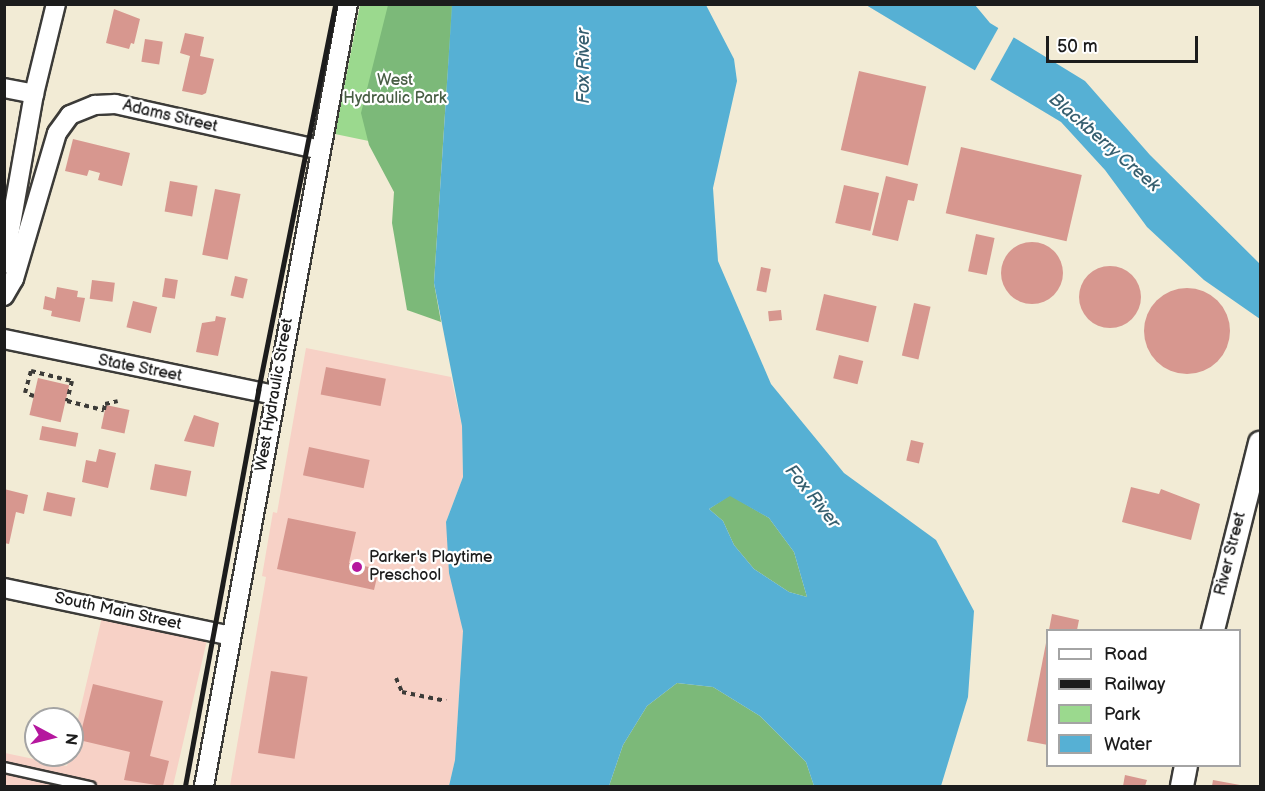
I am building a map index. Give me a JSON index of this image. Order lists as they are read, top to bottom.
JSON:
{
  "streets": {
    "street": [
      "Adams Street",
      "State Street",
      "West Hydraulic Street",
      "River Street",
      "South Main Street"
    ]
  },
  "crossings": [
    ["Adams Street", "West Hydraulic Street"],
    ["State Street", "West Hydraulic Street"],
    ["West Hydraulic Street", "South Main Street"]
  ],
  "water": ["Fox River", "Blackberry Creek"],
  "parks": ["West Hydraulic Park"],
  "places": ["Parker's Playtime Preschool"],
  "legend": [
    "Road",
    "Railway",
    "Park",
    "Water"
  ],
  "scale_bar": "50 m",
  "north": "right"
}
